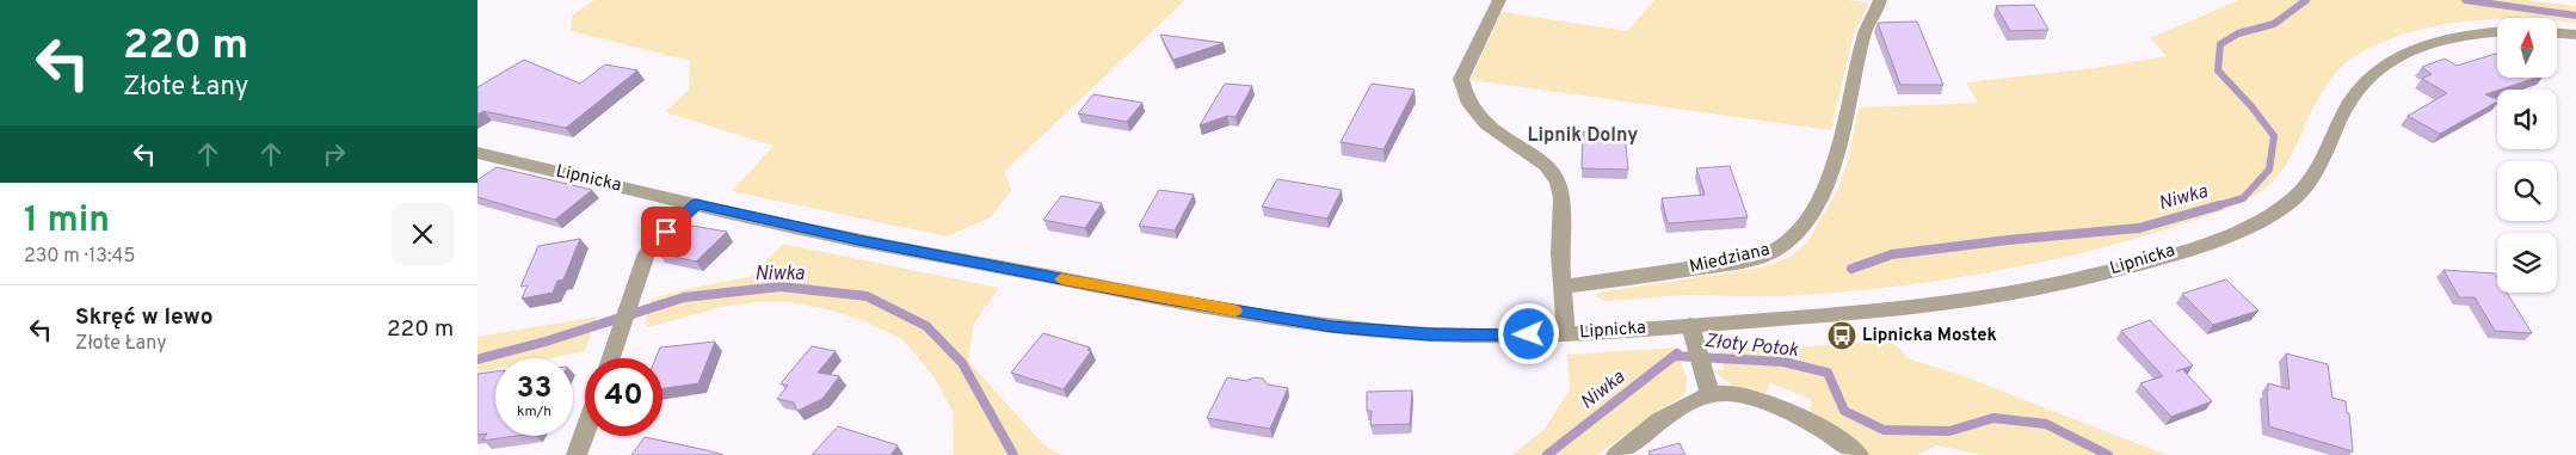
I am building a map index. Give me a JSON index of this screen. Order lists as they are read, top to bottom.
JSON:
{
  "streets": {
    "street": ["Lipnicka", "Miedziana"]
  },
  "districts": ["Lipnik Dolny"],
  "water": ["Niwka", "Złoty Potok"],
  "places": {
    "bus stop": ["Lipnicka Mostek"]
  },
  "north": "top",
  "page": {
    "turn": ["220 m", "Złote Łany"],
    "heading": ["1 min", "230 m · 13:45"],
    "list": [
      {
        "name": "Skręć w lewo",
        "note": "Złote Łany",
        "value": "220 m"
      }
    ],
    "speed": "33 km/h",
    "limit": "40"
  }
}
